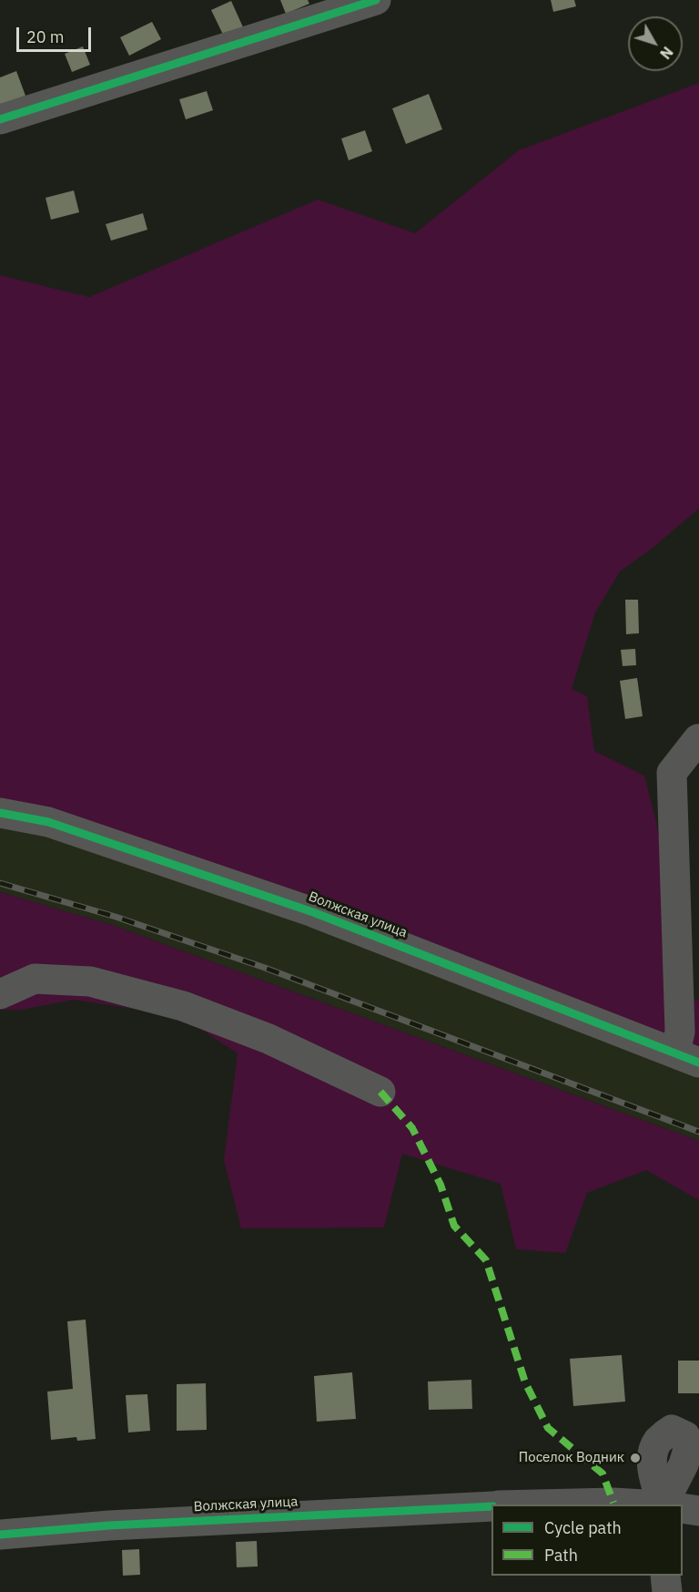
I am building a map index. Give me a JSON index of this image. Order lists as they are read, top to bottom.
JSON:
{
  "streets": {
    "street": ["Волжская улица"]
  },
  "places": ["Поселок Водник"],
  "legend": ["Cycle path", "Path"],
  "scale_bar": "20 m",
  "north": "bottom right"
}
